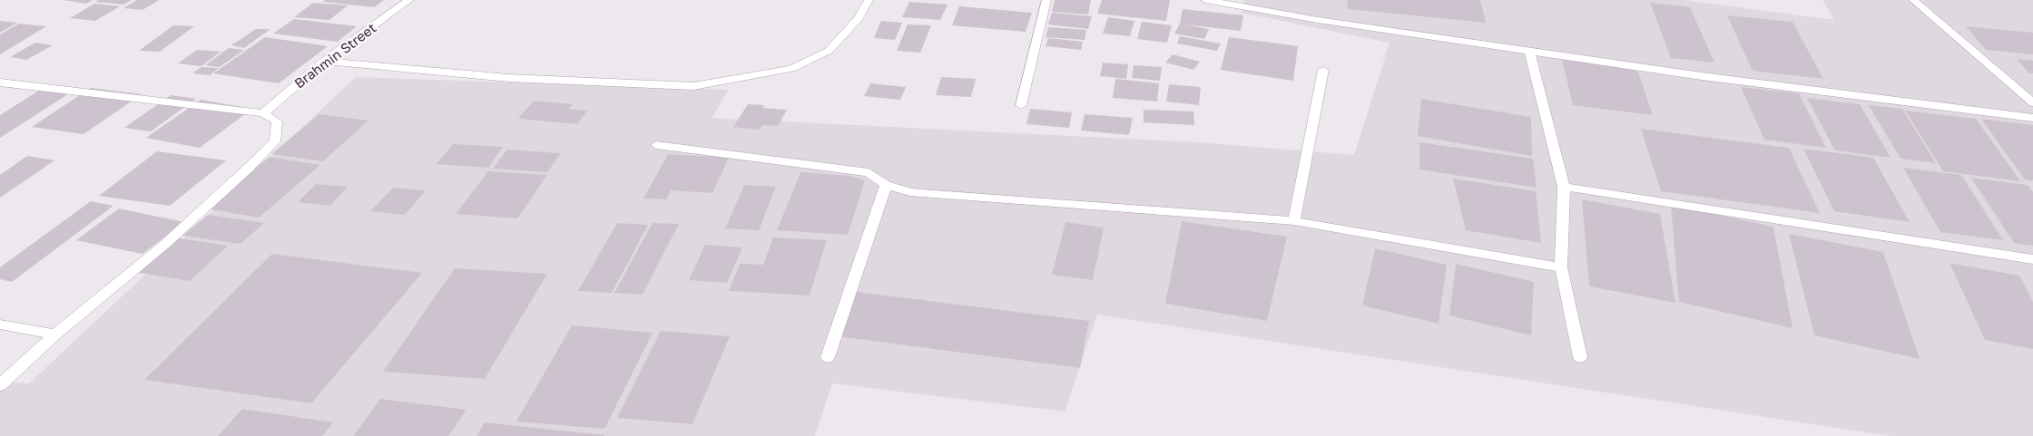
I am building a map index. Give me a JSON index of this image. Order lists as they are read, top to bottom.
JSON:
{
  "streets": {
    "street": ["Brahmin Street"]
  }
}
